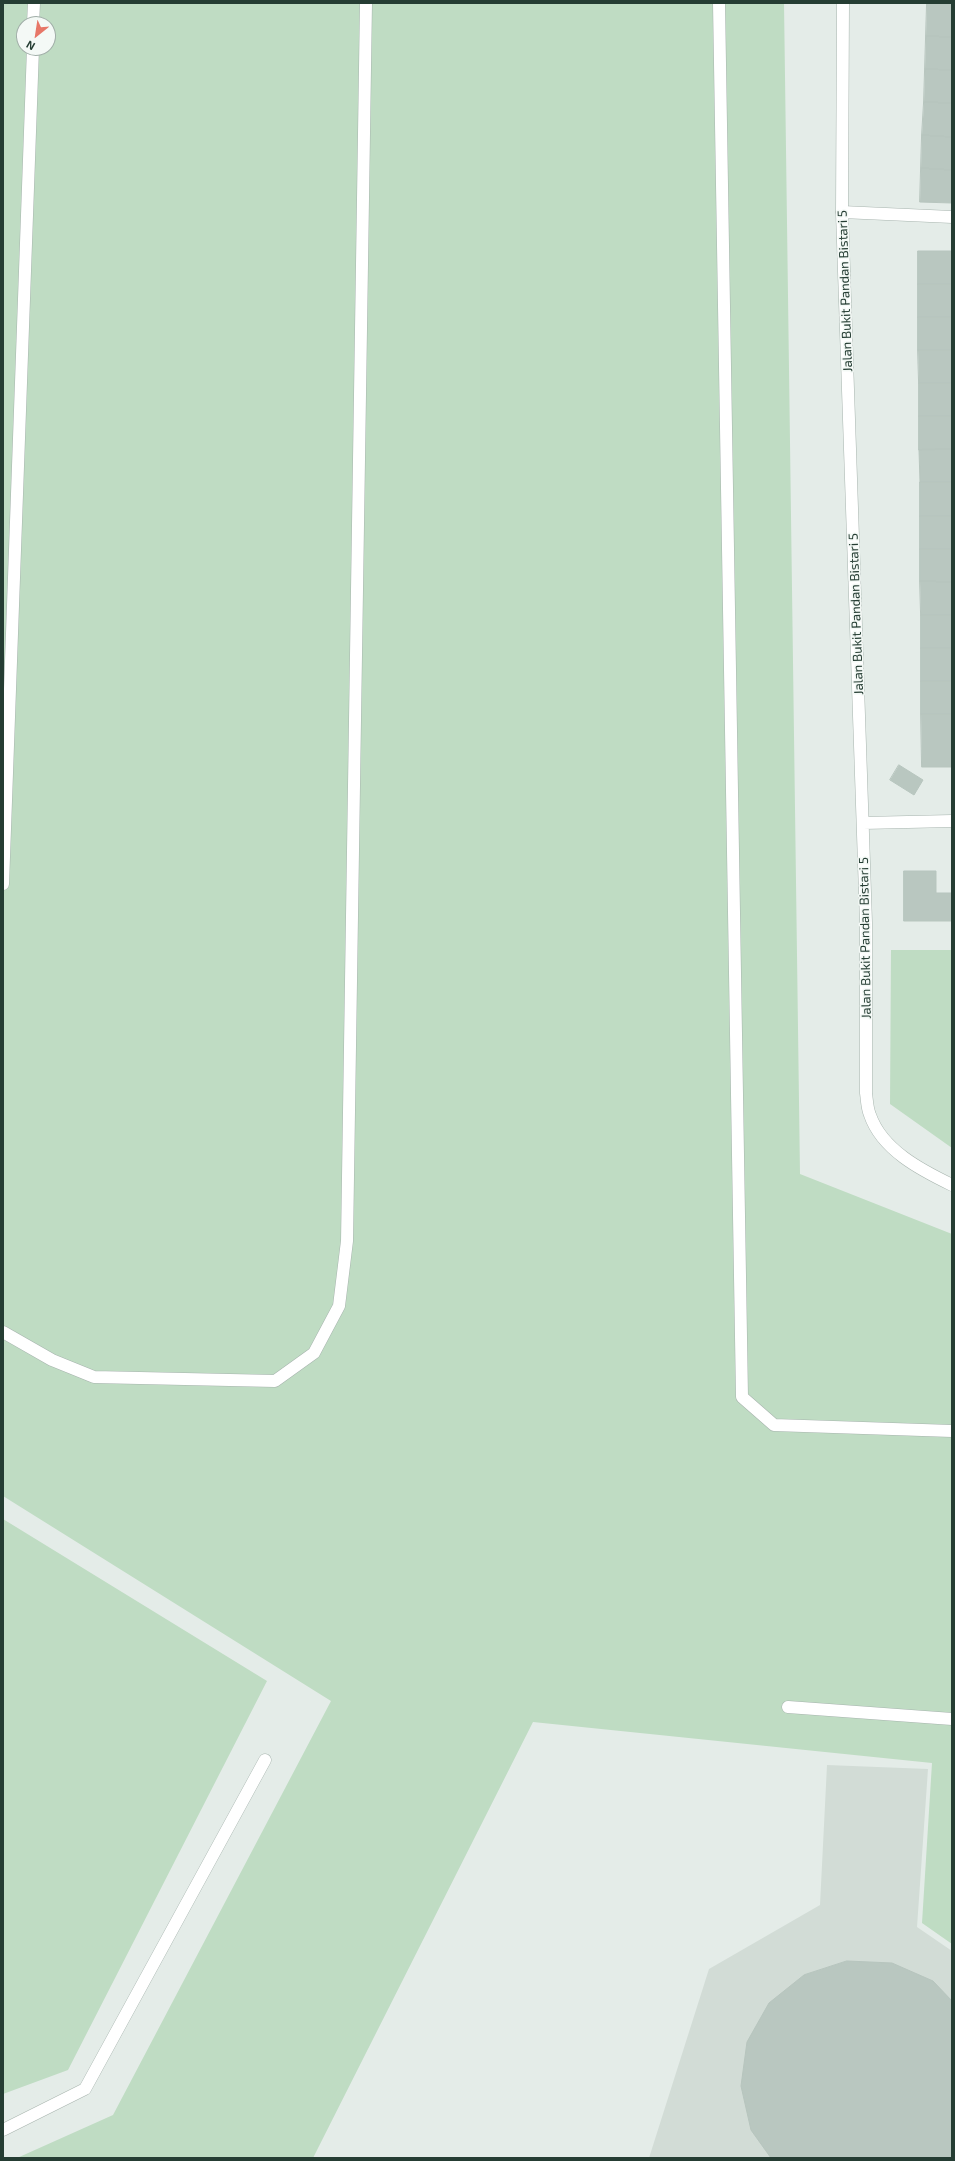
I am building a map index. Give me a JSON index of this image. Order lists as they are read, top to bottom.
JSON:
{
  "streets": {
    "street": ["Jalan Bukit Pandan Bistari 5"]
  },
  "north": "bottom left"
}
